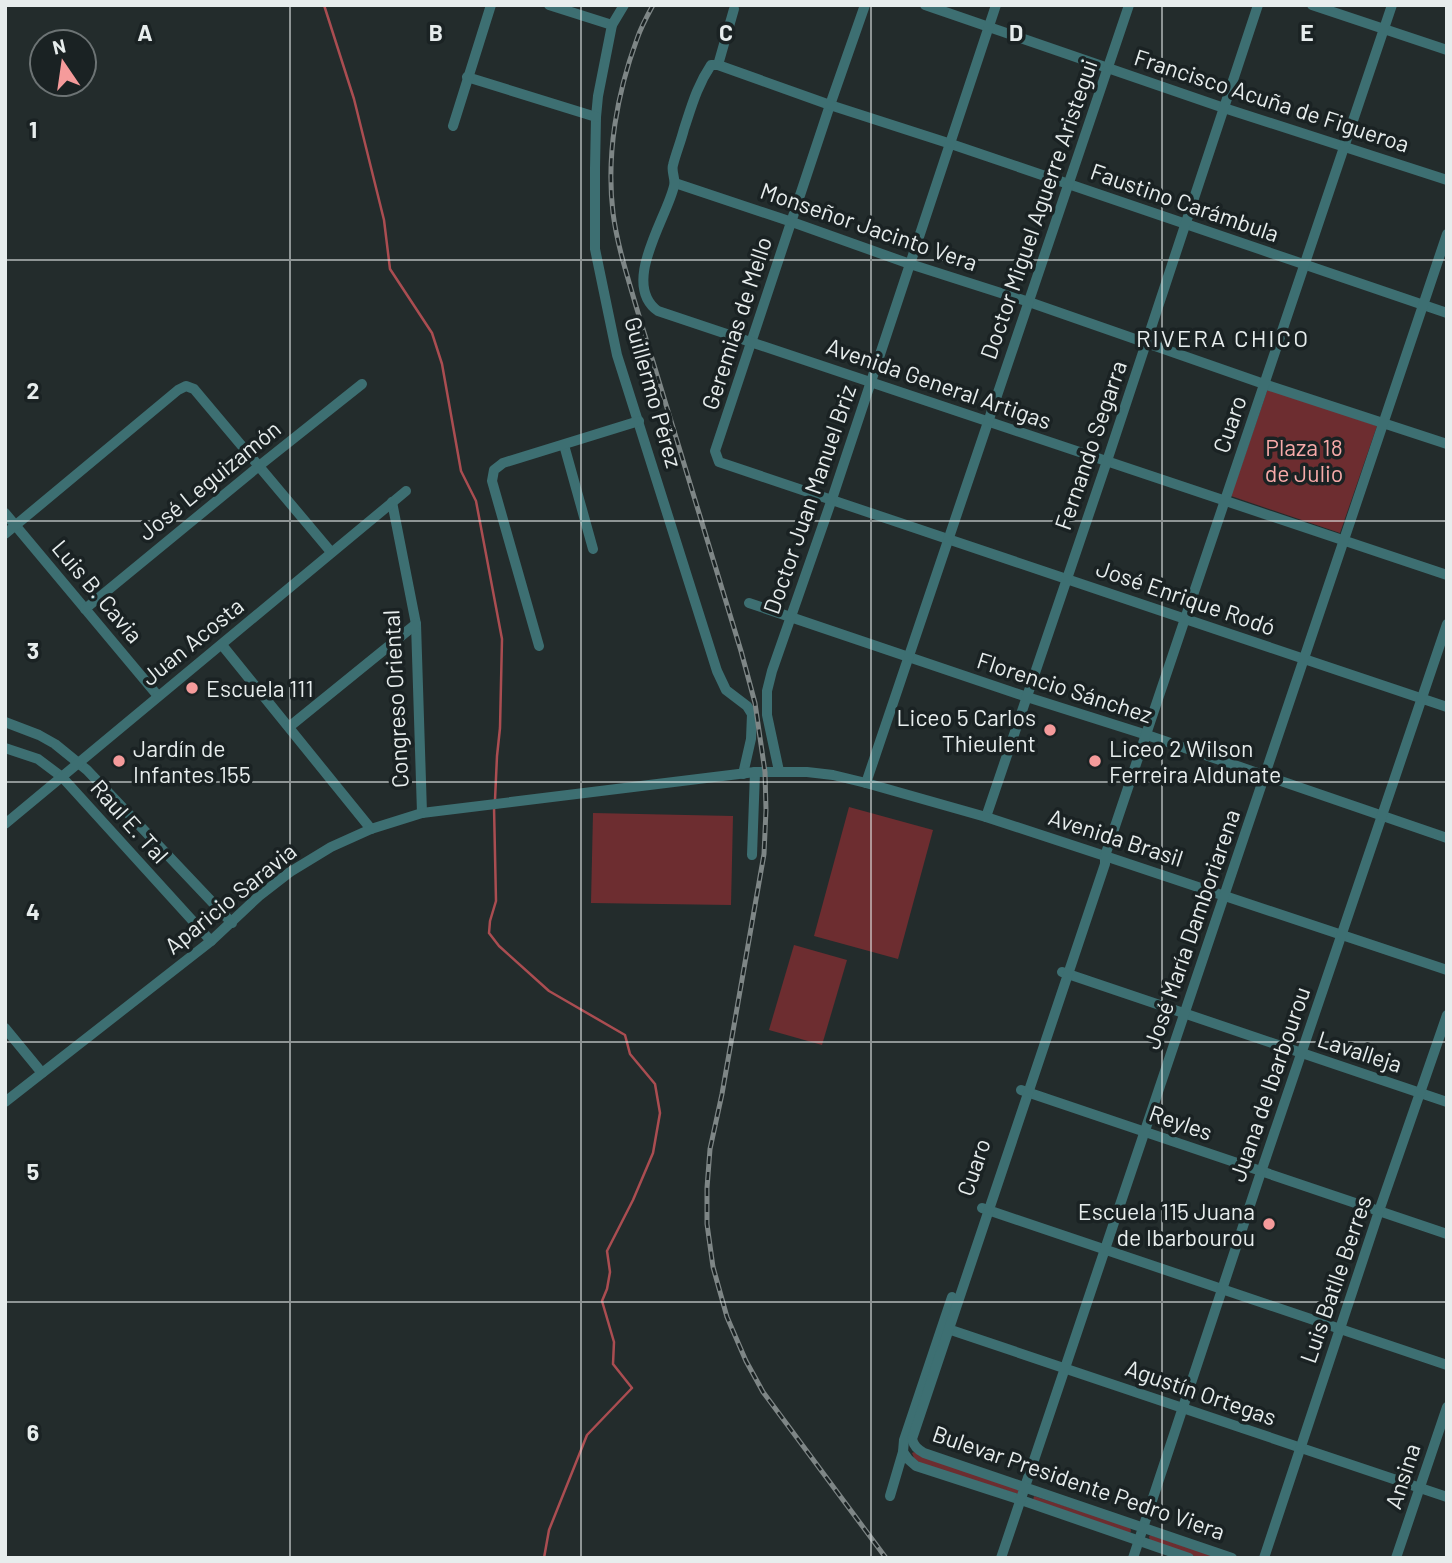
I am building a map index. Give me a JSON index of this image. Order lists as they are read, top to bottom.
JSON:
{
  "streets": {
    "street": [
      "Francisco Acuña de Figueroa",
      "Faustino Carámbula",
      "Doctor Miguel Aguerre Aristegui",
      "Monseñor Jacinto Vera",
      "Geremias de Mello",
      "Avenida General Artigas",
      "Guillermo Pérez",
      "Cuaro",
      "Fernando Segarra",
      "José Leguizamón",
      "Doctor Juan Manuel Briz",
      "Luis B. Cavia",
      "José Enrique Rodó",
      "Juan Acosta",
      "Florencio Sánchez",
      "Congreso Oriental",
      "Raul E. Tal",
      "Avenida Brasil",
      "Aparicio Saravia",
      "José María Damboriarena",
      "Lavalleja",
      "Juana de Ibarbourou",
      "Reyles",
      "Luis Batlle Berres",
      "Agustín Ortegas",
      "Ansina",
      "Bulevar Presidente Pedro Viera"
    ]
  },
  "crossings": [
    ["Francisco Acuña de Figueroa", "Doctor Miguel Aguerre Aristegui"],
    ["Francisco Acuña de Figueroa", "Cuaro"],
    ["Francisco Acuña de Figueroa", "Fernando Segarra"],
    ["Francisco Acuña de Figueroa", "Doctor Juan Manuel Briz"],
    ["Faustino Carámbula", "Doctor Miguel Aguerre Aristegui"],
    ["Faustino Carámbula", "Geremias de Mello"],
    ["Faustino Carámbula", "Cuaro"],
    ["Faustino Carámbula", "Fernando Segarra"],
    ["Faustino Carámbula", "Doctor Juan Manuel Briz"],
    ["Faustino Carámbula", "José María Damboriarena"],
    ["Doctor Miguel Aguerre Aristegui", "Monseñor Jacinto Vera"],
    ["Doctor Miguel Aguerre Aristegui", "Avenida General Artigas"],
    ["Doctor Miguel Aguerre Aristegui", "José Enrique Rodó"],
    ["Doctor Miguel Aguerre Aristegui", "Florencio Sánchez"],
    ["Doctor Miguel Aguerre Aristegui", "Avenida Brasil"],
    ["Monseñor Jacinto Vera", "Geremias de Mello"],
    ["Monseñor Jacinto Vera", "Avenida General Artigas"],
    ["Monseñor Jacinto Vera", "Cuaro"],
    ["Monseñor Jacinto Vera", "Fernando Segarra"],
    ["Monseñor Jacinto Vera", "Doctor Juan Manuel Briz"],
    ["Monseñor Jacinto Vera", "José María Damboriarena"],
    ["Geremias de Mello", "Avenida General Artigas"],
    ["Geremias de Mello", "José Enrique Rodó"],
    ["Avenida General Artigas", "Cuaro"],
    ["Avenida General Artigas", "Fernando Segarra"],
    ["Avenida General Artigas", "Doctor Juan Manuel Briz"],
    ["Avenida General Artigas", "José María Damboriarena"],
    ["Guillermo Pérez", "Aparicio Saravia"],
    ["Cuaro", "José Enrique Rodó"],
    ["Cuaro", "Florencio Sánchez"],
    ["Cuaro", "Avenida Brasil"],
    ["Cuaro", "Lavalleja"],
    ["Cuaro", "Reyles"],
    ["Cuaro", "Agustín Ortegas"],
    ["Cuaro", "Bulevar Presidente Pedro Viera"],
    ["Fernando Segarra", "José Enrique Rodó"],
    ["Fernando Segarra", "Florencio Sánchez"],
    ["Fernando Segarra", "Avenida Brasil"],
    ["José Leguizamón", "Luis B. Cavia"],
    ["Doctor Juan Manuel Briz", "José Enrique Rodó"],
    ["Doctor Juan Manuel Briz", "Florencio Sánchez"],
    ["Doctor Juan Manuel Briz", "Avenida Brasil"],
    ["Luis B. Cavia", "Juan Acosta"],
    ["José Enrique Rodó", "José María Damboriarena"],
    ["José Enrique Rodó", "Juana de Ibarbourou"],
    ["Juan Acosta", "Congreso Oriental"],
    ["Juan Acosta", "Raul E. Tal"],
    ["Florencio Sánchez", "José María Damboriarena"],
    ["Florencio Sánchez", "Juana de Ibarbourou"],
    ["Congreso Oriental", "Aparicio Saravia"],
    ["Raul E. Tal", "Aparicio Saravia"],
    ["Avenida Brasil", "Aparicio Saravia"],
    ["Avenida Brasil", "José María Damboriarena"],
    ["Avenida Brasil", "Juana de Ibarbourou"],
    ["José María Damboriarena", "Lavalleja"],
    ["José María Damboriarena", "Reyles"],
    ["José María Damboriarena", "Agustín Ortegas"],
    ["José María Damboriarena", "Bulevar Presidente Pedro Viera"],
    ["Lavalleja", "Juana de Ibarbourou"],
    ["Lavalleja", "Luis Batlle Berres"],
    ["Juana de Ibarbourou", "Reyles"],
    ["Juana de Ibarbourou", "Agustín Ortegas"],
    ["Juana de Ibarbourou", "Bulevar Presidente Pedro Viera"],
    ["Reyles", "Luis Batlle Berres"],
    ["Luis Batlle Berres", "Agustín Ortegas"],
    ["Agustín Ortegas", "Ansina"]
  ],
  "districts": ["RIVERA CHICO"],
  "parks": ["Plaza 18 de Julio"],
  "places": [
    "Escuela 111",
    "Liceo 5 Carlos Thieulent",
    "Jardín de Infantes 155",
    "Liceo 2 Wilson Ferreira Aldunate",
    "Escuela 115 Juana de Ibarbourou"
  ],
  "north": "top",
  "grid": {
    "columns": [
      "A",
      "B",
      "C",
      "D",
      "E"
    ],
    "rows": [
      "1",
      "2",
      "3",
      "4",
      "5",
      "6"
    ]
  }
}
